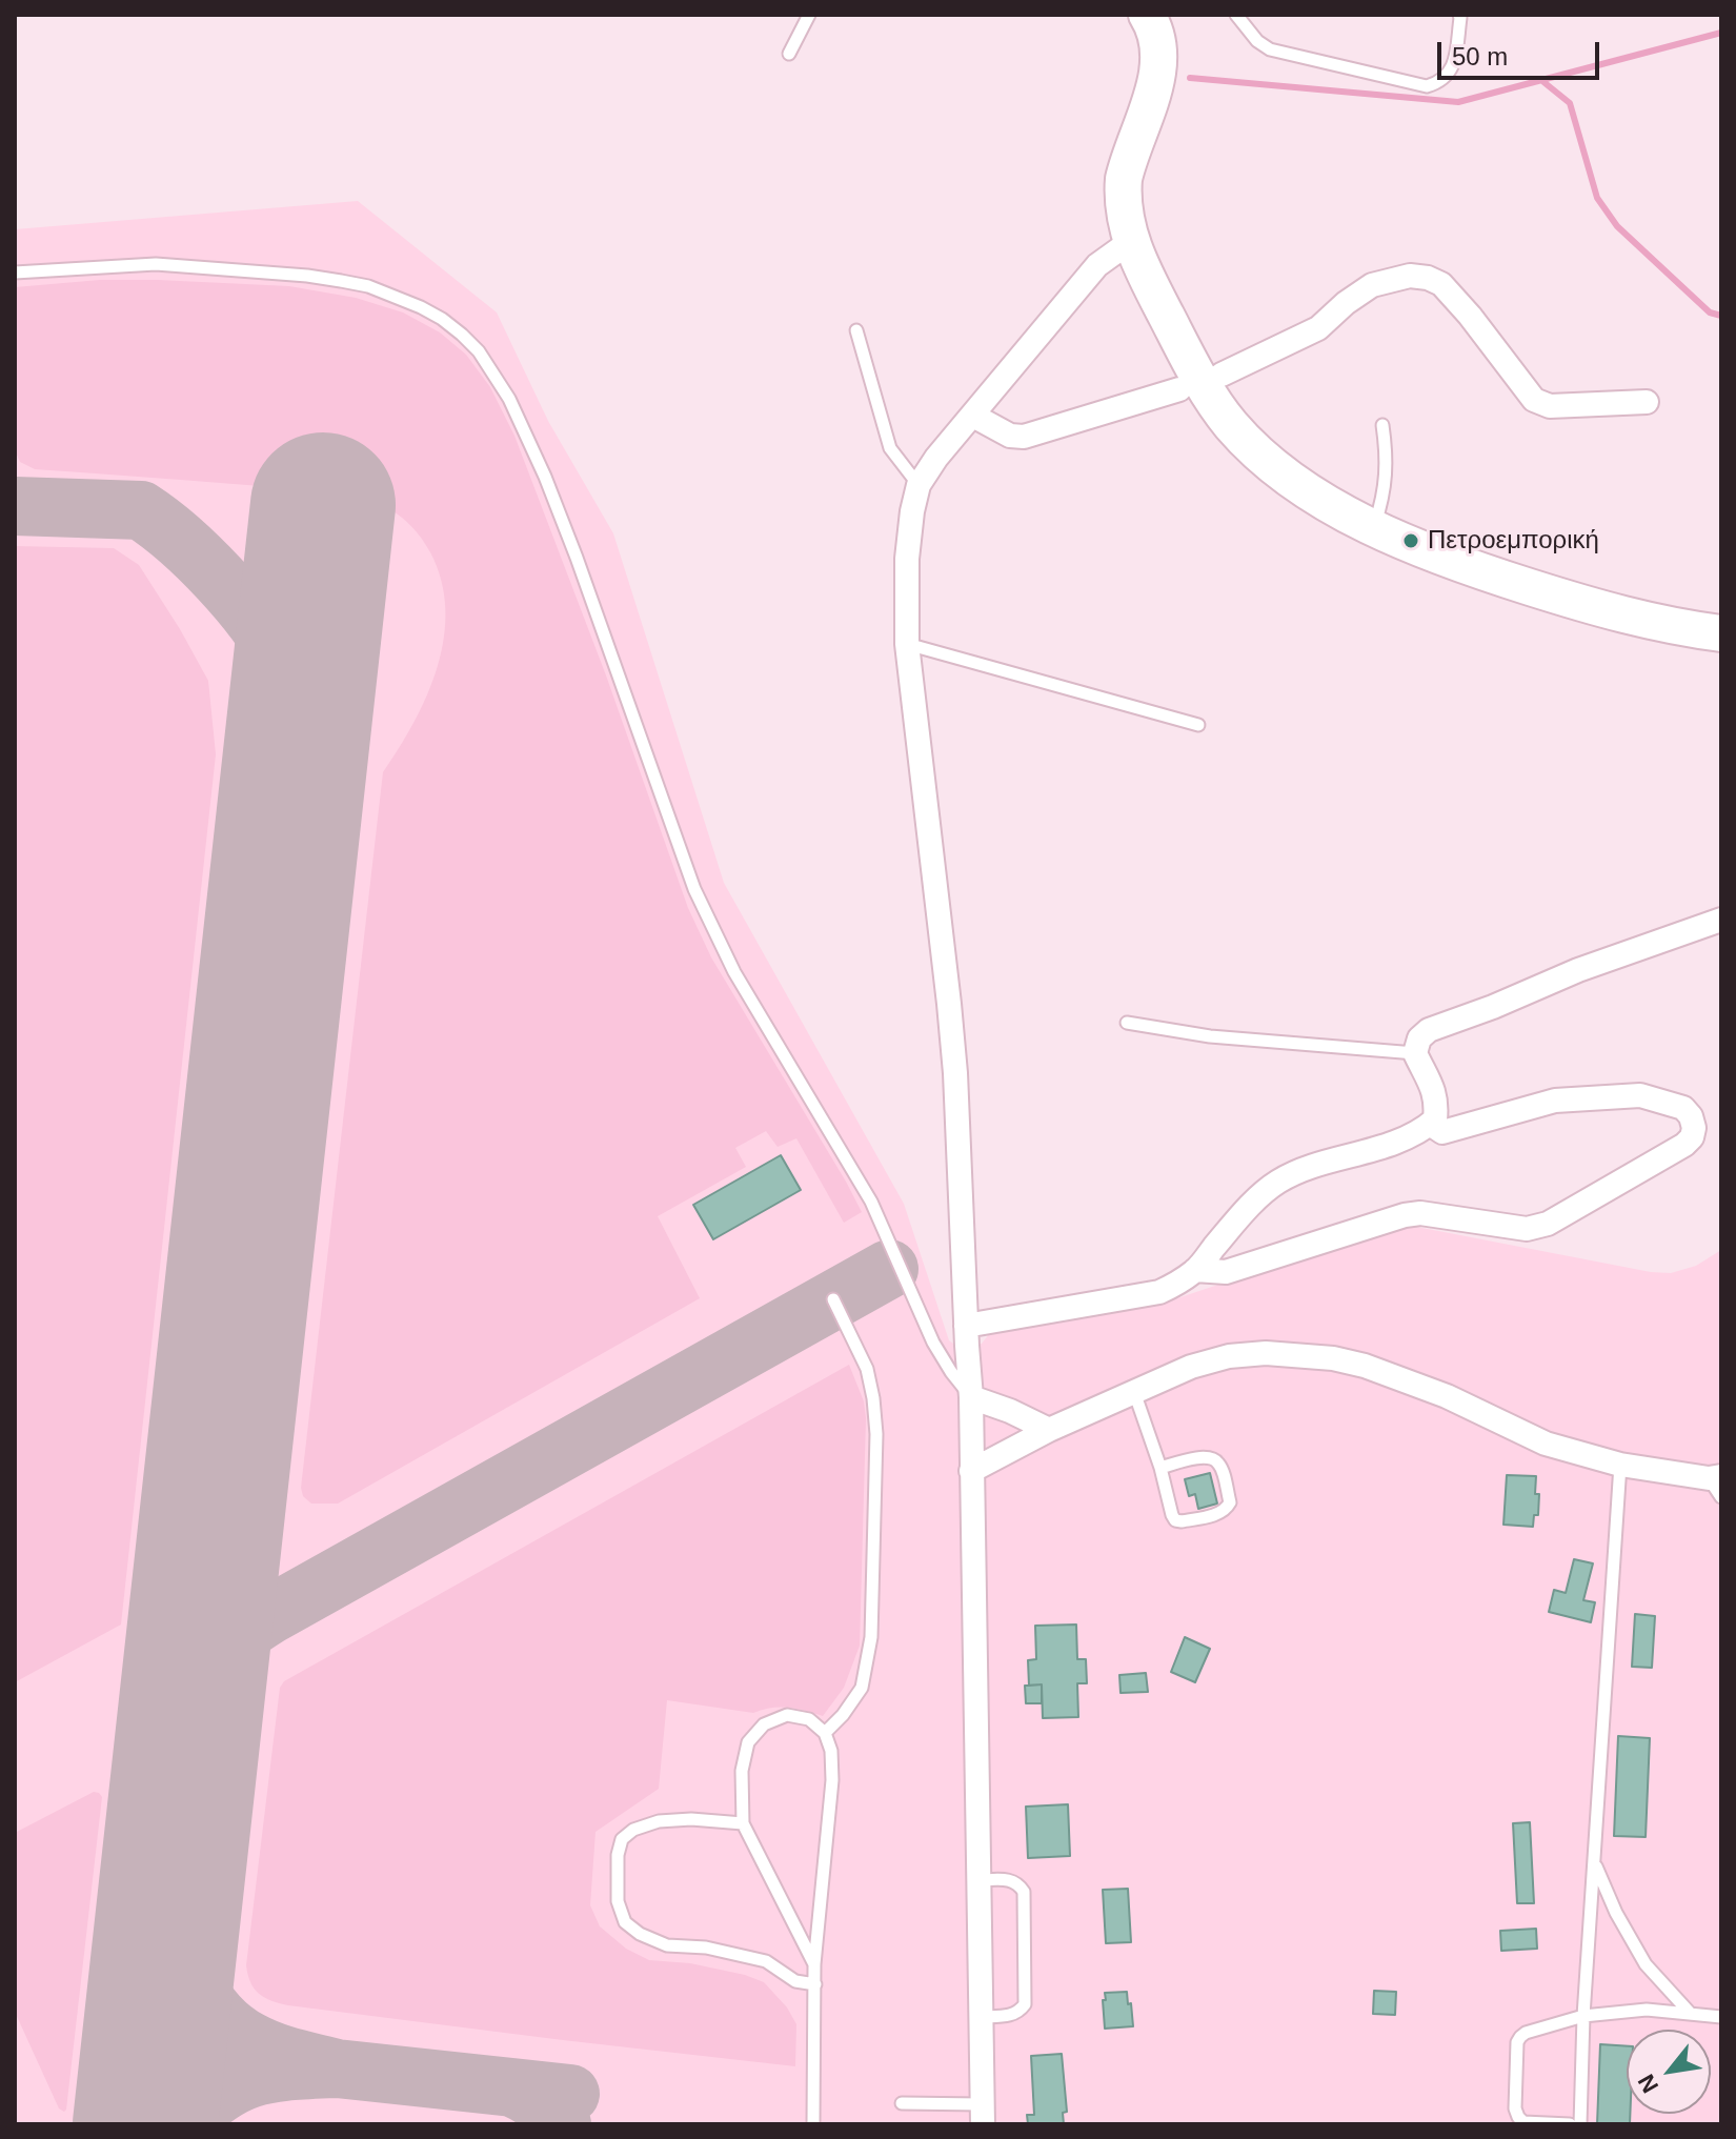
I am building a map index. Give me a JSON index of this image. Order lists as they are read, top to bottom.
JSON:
{
  "places": ["Πετροεμπορική"],
  "scale_bar": "50 m",
  "north": "bottom left"
}
